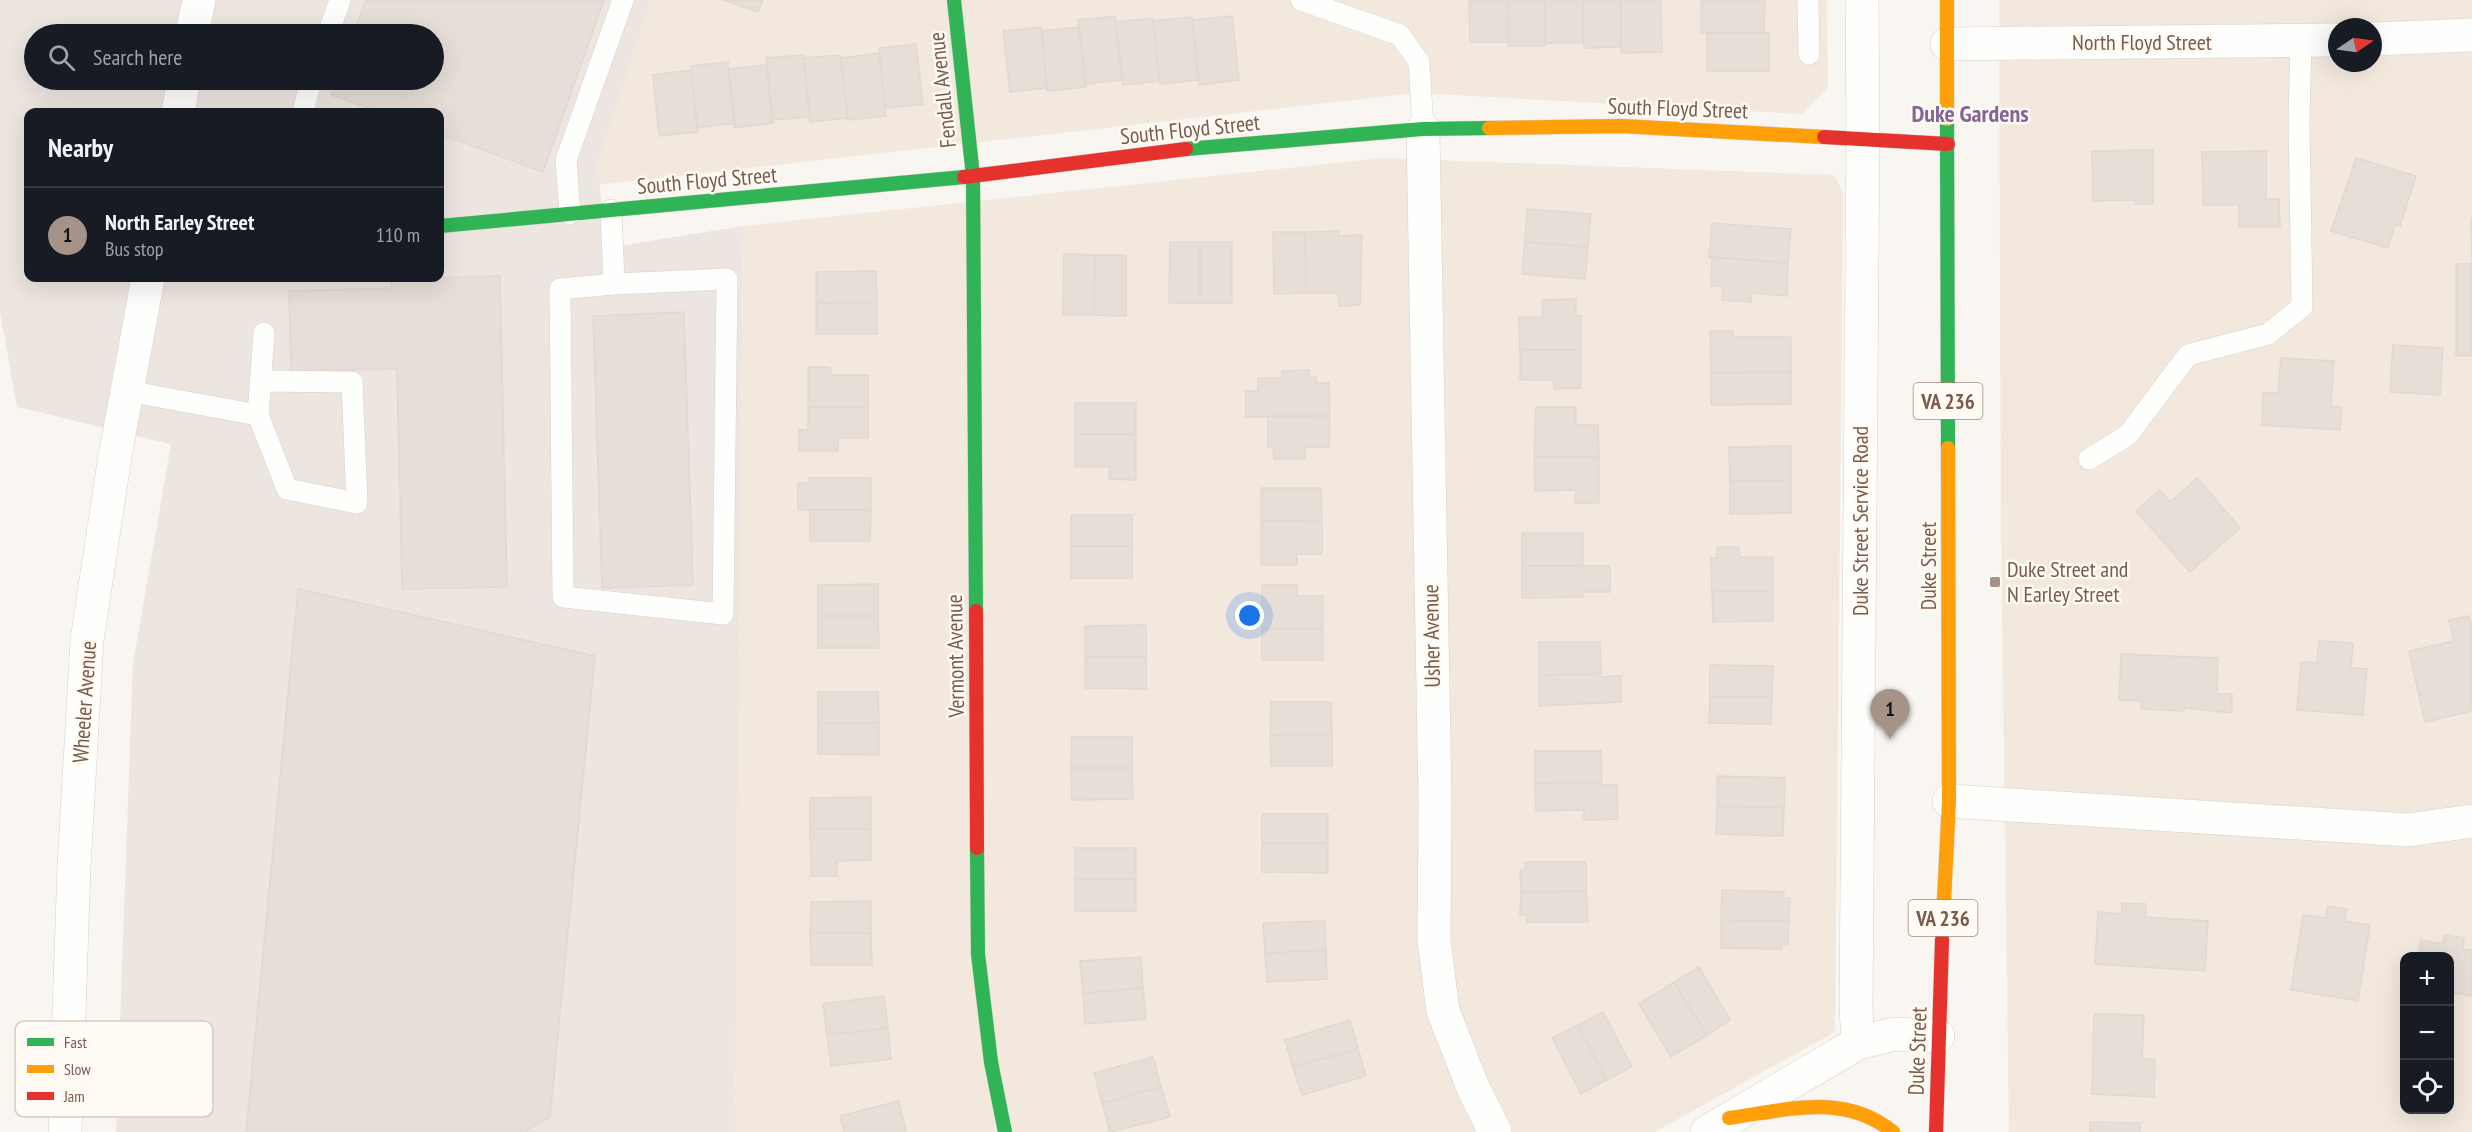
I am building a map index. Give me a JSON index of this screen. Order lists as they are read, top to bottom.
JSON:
{
  "streets": {
    "street": [
      "North Floyd Street",
      "Fendall Avenue",
      "South Floyd Street",
      "VA 236",
      "Duke Street Service Road",
      "Duke Street",
      "Usher Avenue",
      "Vermont Avenue",
      "Wheeler Avenue"
    ]
  },
  "crossings": [
    ["North Floyd Street", "Duke Street"],
    ["Fendall Avenue", "South Floyd Street"],
    ["Fendall Avenue", "Vermont Avenue"],
    ["South Floyd Street", "Duke Street Service Road"],
    ["South Floyd Street", "Duke Street"],
    ["South Floyd Street", "Usher Avenue"],
    ["South Floyd Street", "Vermont Avenue"]
  ],
  "districts": ["Duke Gardens"],
  "places": {
    "transit": ["Duke Street and N Earley Street"]
  },
  "legend": ["Fast", "Slow", "Jam"],
  "north": "right",
  "page": {
    "search": "Search here",
    "heading": "Nearby",
    "list": [
      {
        "mark": "1",
        "name": "North Earley Street",
        "note": "Bus stop",
        "value": "110 m"
      }
    ],
    "pins": "1",
    "map_buttons": ["+", "−"]
  }
}
